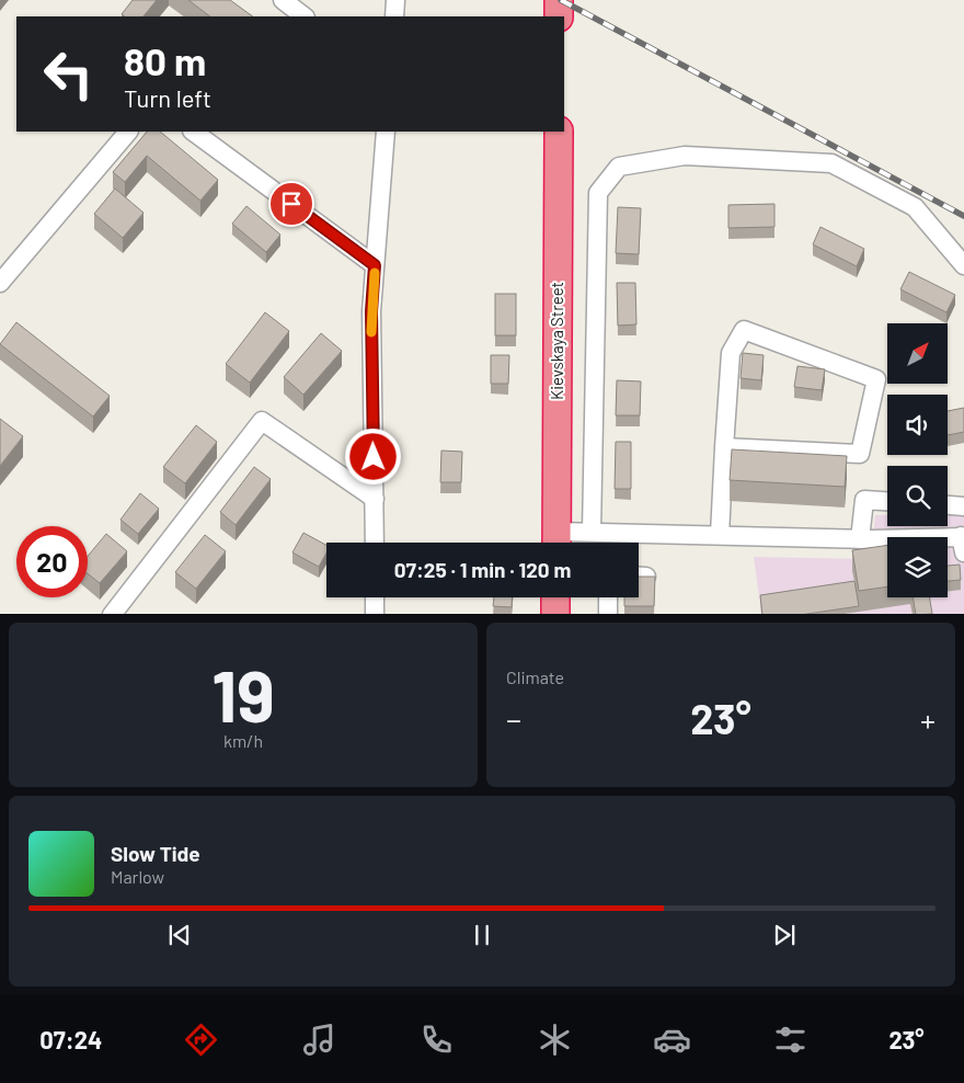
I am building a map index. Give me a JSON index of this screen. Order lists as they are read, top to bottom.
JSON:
{
  "streets": {
    "highway": ["Kievskaya Street"]
  },
  "north": "top right",
  "page": {
    "turn": ["80 m", "Turn left"],
    "limit": "20",
    "trip": "07:25 · 1 min · 120 m",
    "tile": [
      ["19", "km/h"],
      "Climate"
    ],
    "heat": ["−", "23°", "+"],
    "song": ["Slow Tide", "Marlow"],
    "tabs": ["07:24", "23°"]
  }
}
